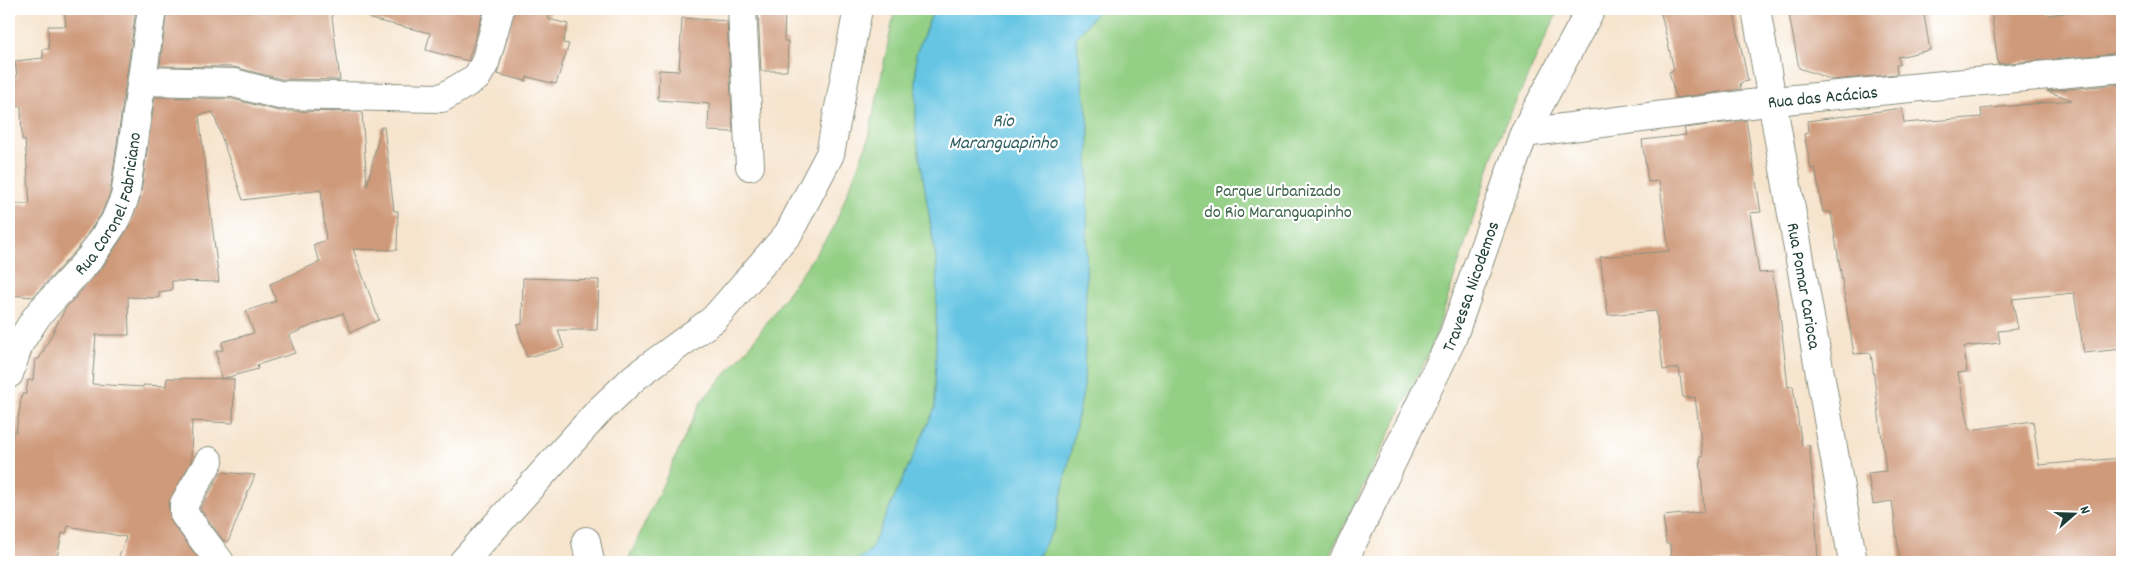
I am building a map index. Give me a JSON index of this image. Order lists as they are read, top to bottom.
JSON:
{
  "streets": {
    "street": [
      "Rua das Acácias",
      "Rua Coronel Fabriciano",
      "Rua Pomar Carioca",
      "Travessa Nicodemos"
    ]
  },
  "crossings": [
    ["Rua das Acácias", "Rua Pomar Carioca"],
    ["Rua das Acácias", "Travessa Nicodemos"]
  ],
  "water": ["Rio Maranguapinho"],
  "parks": ["Parque Urbanizado do Rio Maranguapinho"],
  "north": "right"
}
